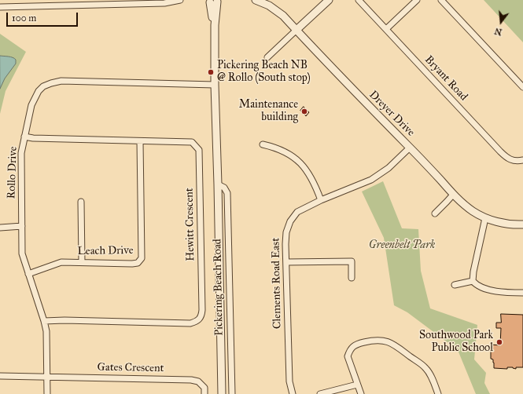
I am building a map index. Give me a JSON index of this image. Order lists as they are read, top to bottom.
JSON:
{
  "streets": {
    "street": [
      "Bryant Road",
      "Dreyer Drive",
      "Rollo Drive",
      "Hewitt Crescent",
      "Leach Drive",
      "Clements Road East",
      "Pickering Beach Road",
      "Gates Crescent"
    ]
  },
  "crossings": [
    ["Dreyer Drive", "Clements Road East"],
    ["Rollo Drive", "Hewitt Crescent"],
    ["Rollo Drive", "Leach Drive"],
    ["Rollo Drive", "Pickering Beach Road"],
    ["Rollo Drive", "Gates Crescent"],
    ["Hewitt Crescent", "Leach Drive"]
  ],
  "parks": ["Greenbelt Park"],
  "places": ["Pickering Beach NB @ Rollo (South stop)", "Maintenance building", "Southwood Park Public School"],
  "scale_bar": "100 m",
  "north": "bottom"
}
